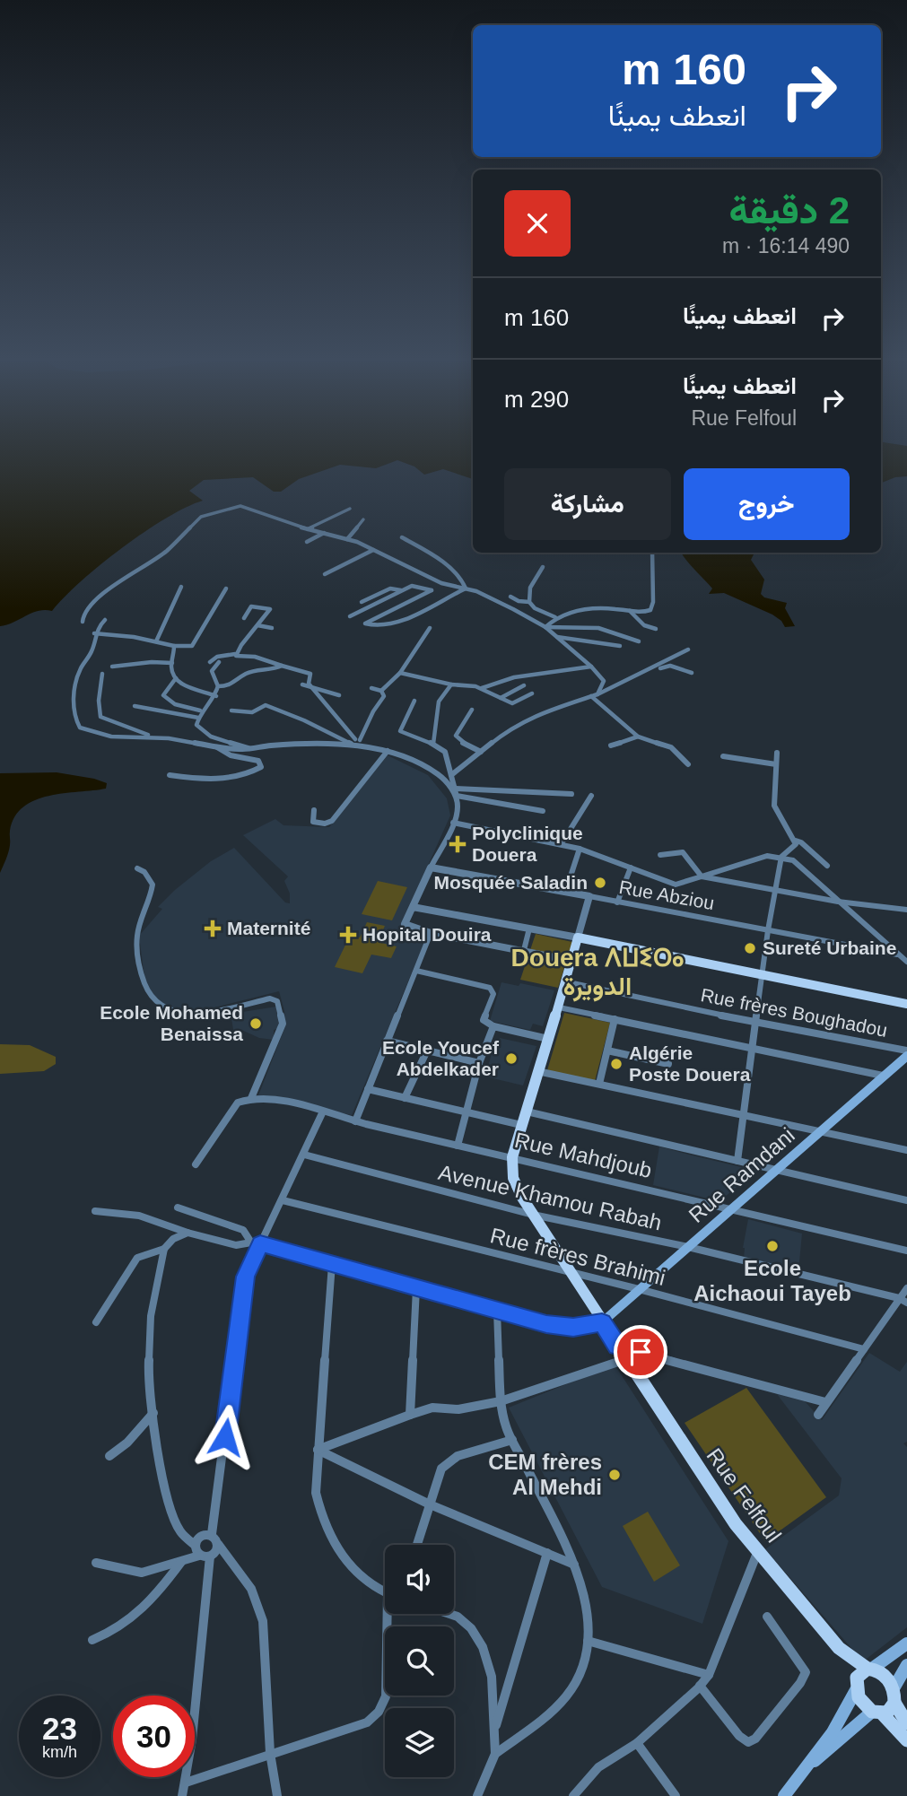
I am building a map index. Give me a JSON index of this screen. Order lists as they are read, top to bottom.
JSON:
{
  "streets": {
    "main road": ["Rue Ramdani", "Rue Felfoul"],
    "street": [
      "Rue Abziou",
      "Rue frères Boughadou",
      "Rue Mahdjoub",
      "Avenue Khamou Rabah",
      "Rue frères Brahimi"
    ]
  },
  "crossings": [
    ["Rue Mahdjoub", "Rue Ramdani"],
    ["Rue Mahdjoub", "Rue Felfoul"],
    ["Rue Ramdani", "Avenue Khamou Rabah"],
    ["Rue Ramdani", "Rue frères Brahimi"],
    ["Rue Ramdani", "Rue Felfoul"],
    ["Avenue Khamou Rabah", "Rue Felfoul"],
    ["Rue frères Brahimi", "Rue Felfoul"]
  ],
  "districts": ["Douera ⴷⵡⵉⵔⴰ الدويرة"],
  "places": {
    "health": ["Polyclinique Douera", "Maternité", "Hopital Douira"],
    "other": [
      "Mosquée Saladin",
      "Sureté Urbaine",
      "Ecole Mohamed Benaissa",
      "Ecole Youcef Abdelkader",
      "Algérie Poste Douera",
      "Ecole Aichaoui Tayeb",
      "CEM frères Al Mehdi"
    ]
  },
  "page": {
    "turn": ["160 m", "انعطف يمينًا"],
    "heading": ["2 دقيقة", "490 m · 16:14"],
    "list": [
      {
        "name": "انعطف يمينًا",
        "value": "160 m"
      },
      {
        "name": "انعطف يمينًا",
        "note": "Rue Felfoul",
        "value": "290 m"
      }
    ],
    "buttons": ["خروج", "مشاركة"],
    "speed": "23 km/h",
    "limit": "30"
  }
}
